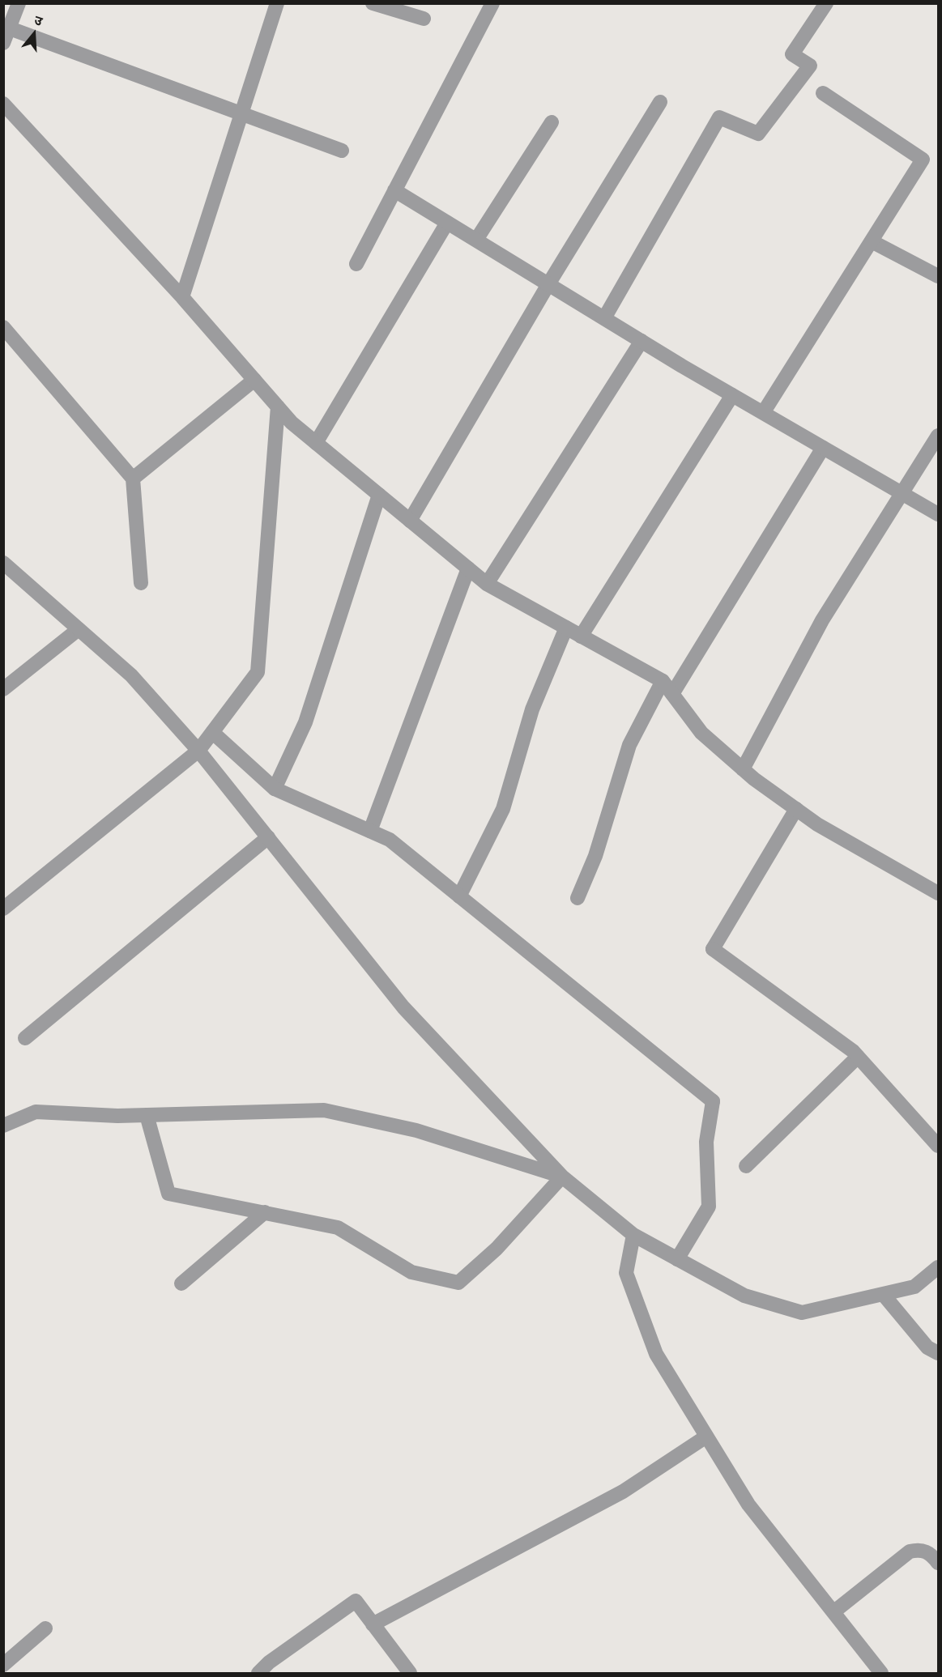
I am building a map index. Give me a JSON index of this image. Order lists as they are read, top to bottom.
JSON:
{
  "north": "top"
}
